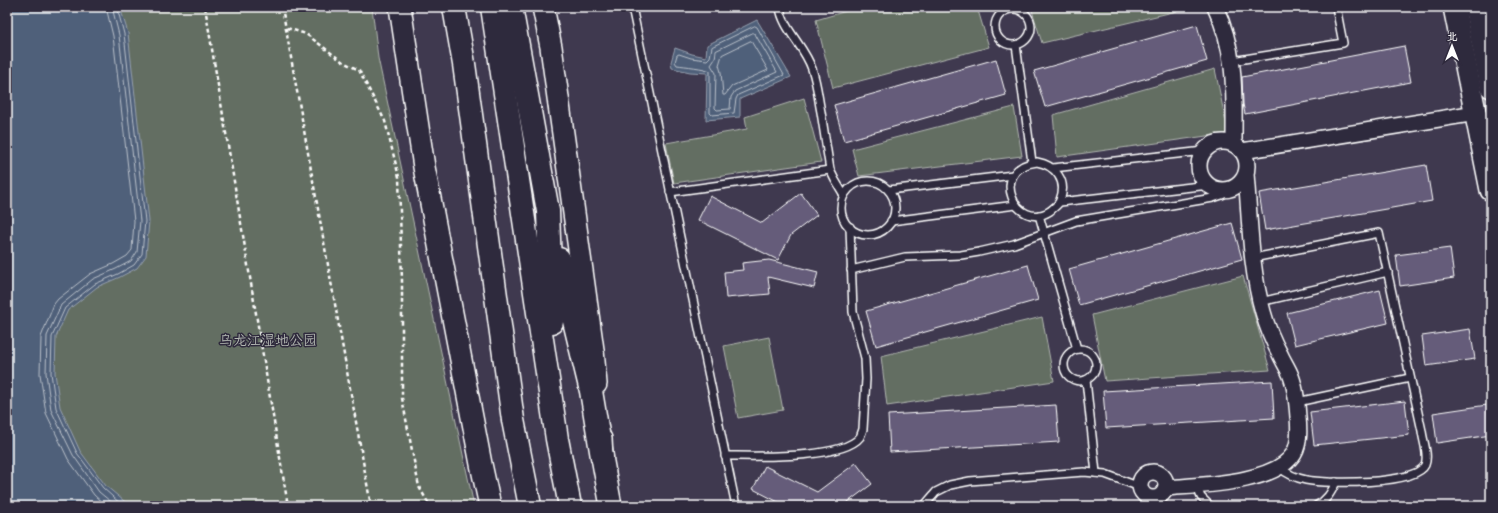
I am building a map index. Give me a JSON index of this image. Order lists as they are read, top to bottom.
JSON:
{
  "parks": ["乌龙江湿地公园"],
  "north": "top"
}
